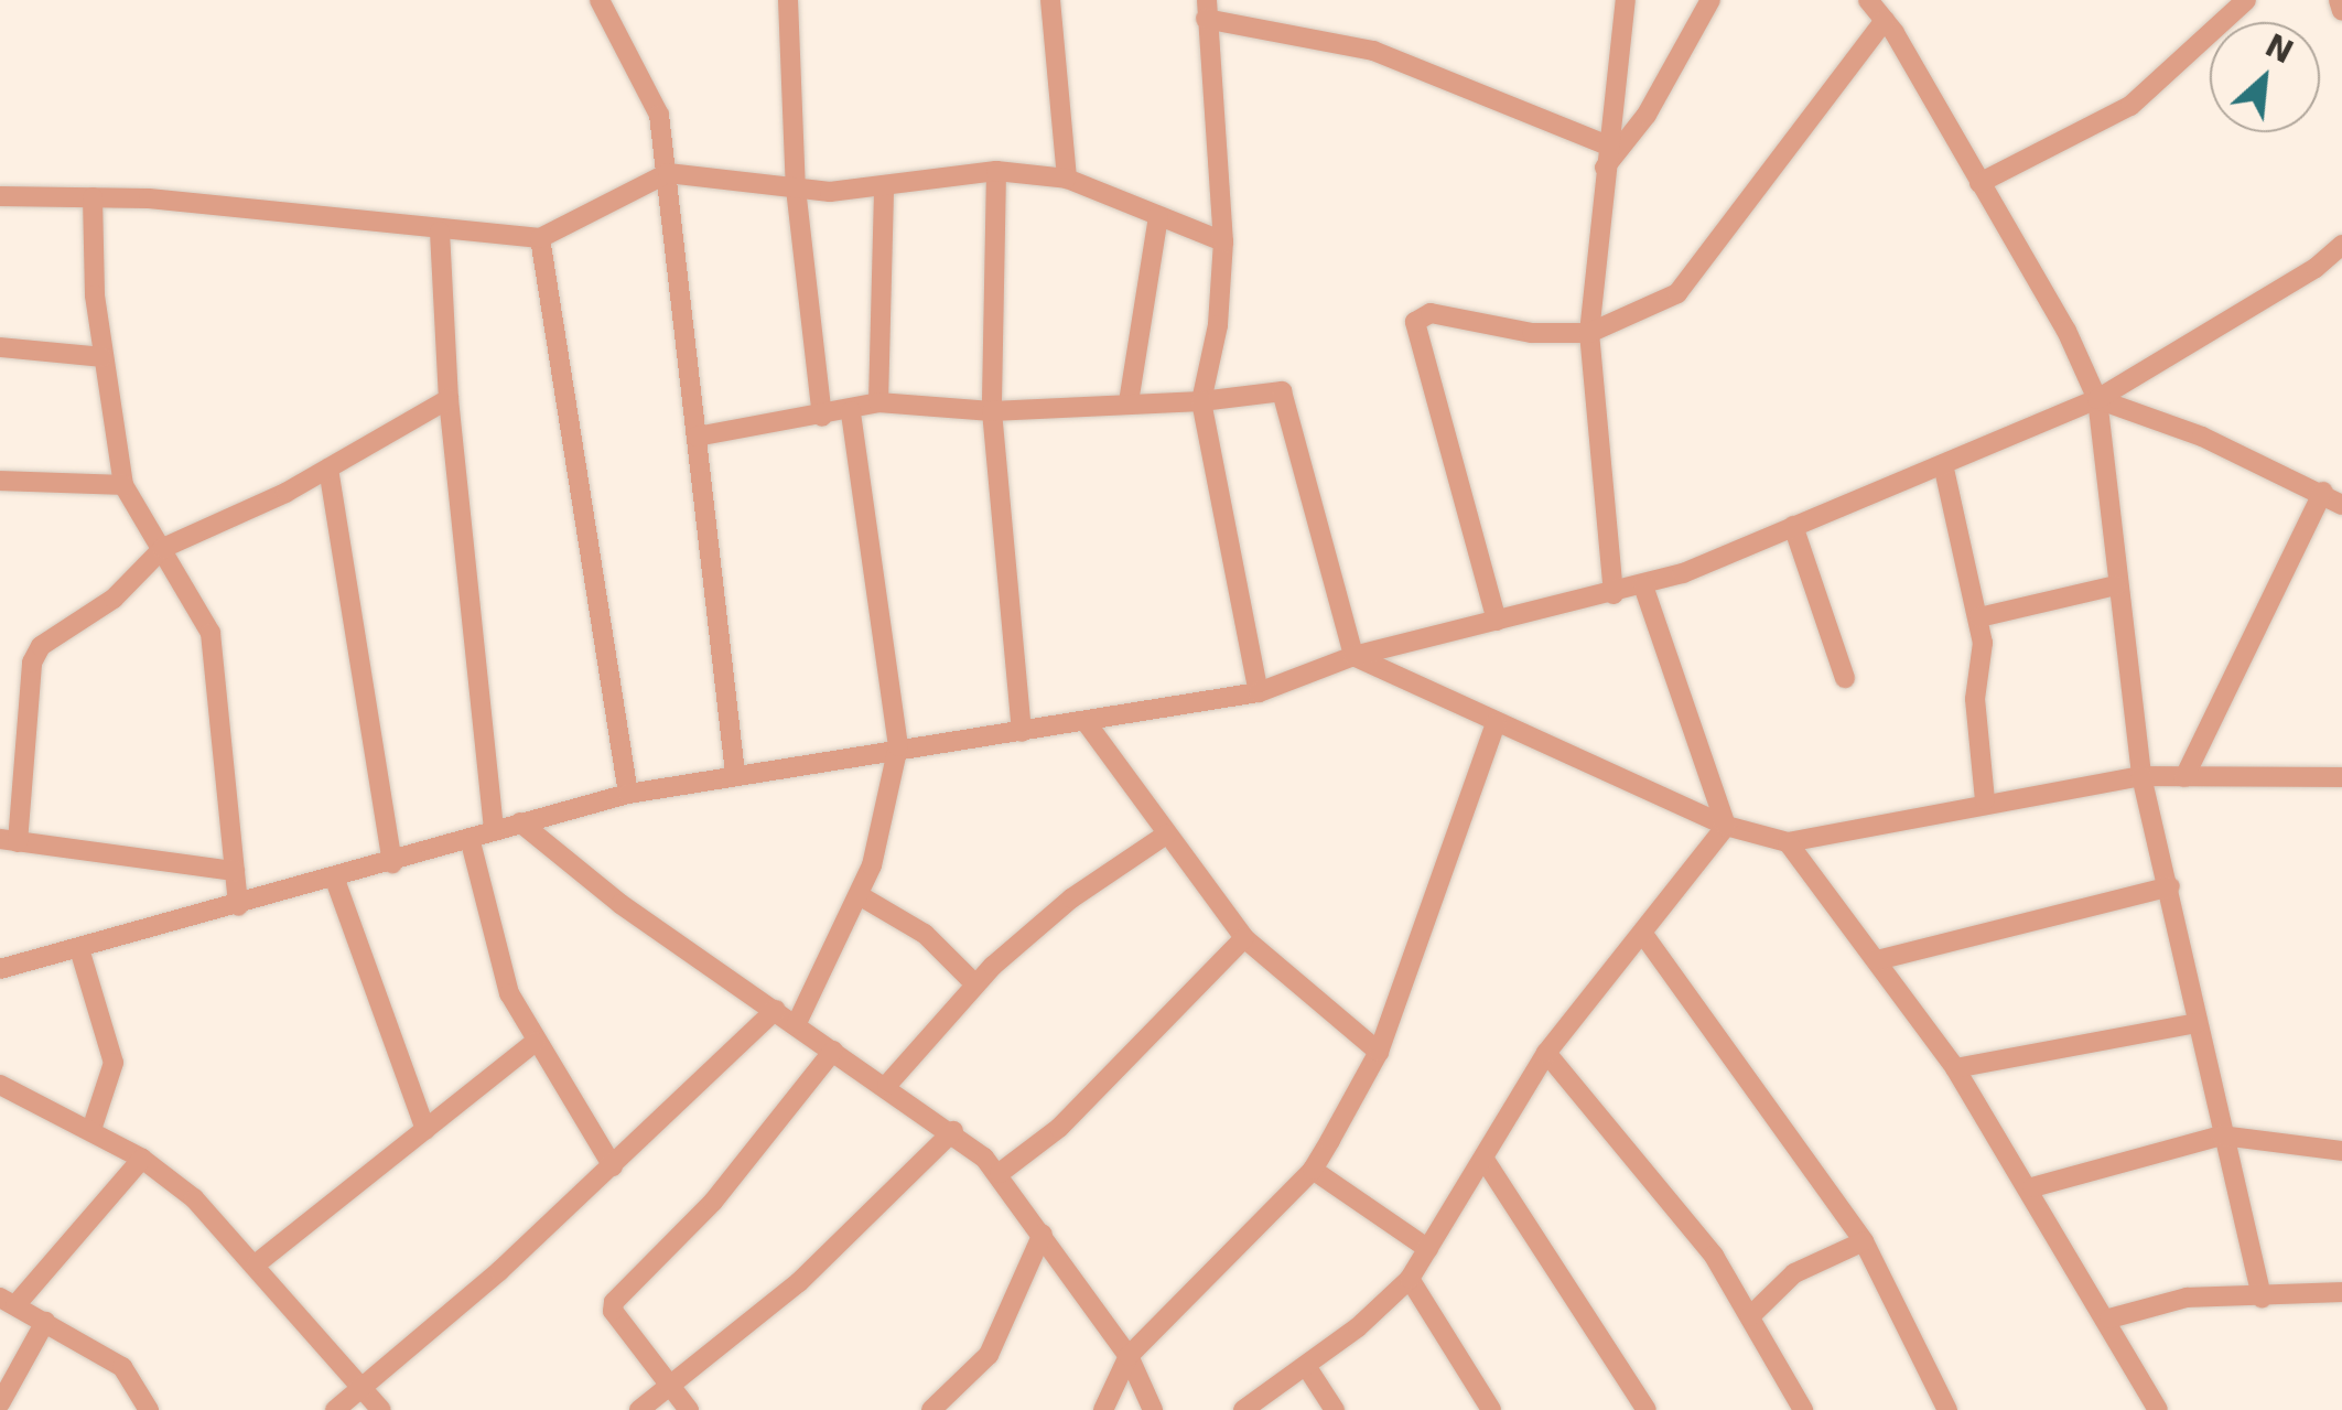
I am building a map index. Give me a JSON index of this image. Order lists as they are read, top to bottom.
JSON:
{
  "north": "top right"
}
